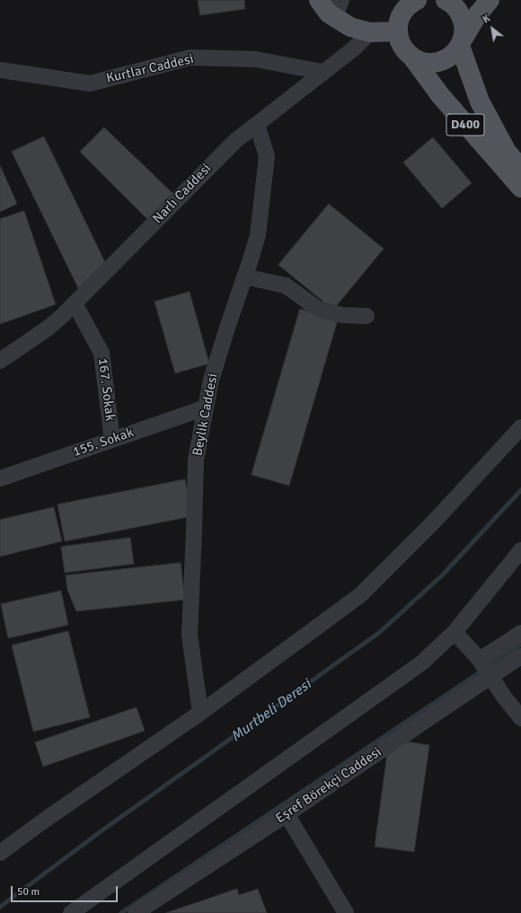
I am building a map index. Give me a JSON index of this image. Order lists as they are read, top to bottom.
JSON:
{
  "streets": {
    "main road": ["D400"],
    "street": [
      "Kurtlar Caddesi",
      "Narlı Caddesi",
      "167. Sokak",
      "Beylik Caddesi",
      "155. Sokak",
      "Eşref Börekçi Caddesi"
    ]
  },
  "crossings": [
    ["Kurtlar Caddesi", "Narlı Caddesi"],
    ["Narlı Caddesi", "167. Sokak"],
    ["Narlı Caddesi", "Beylik Caddesi"],
    ["167. Sokak", "155. Sokak"],
    ["Beylik Caddesi", "155. Sokak"]
  ],
  "water": ["Murtbeli Deresi"],
  "scale_bar": "50 m",
  "north": "top left"
}
